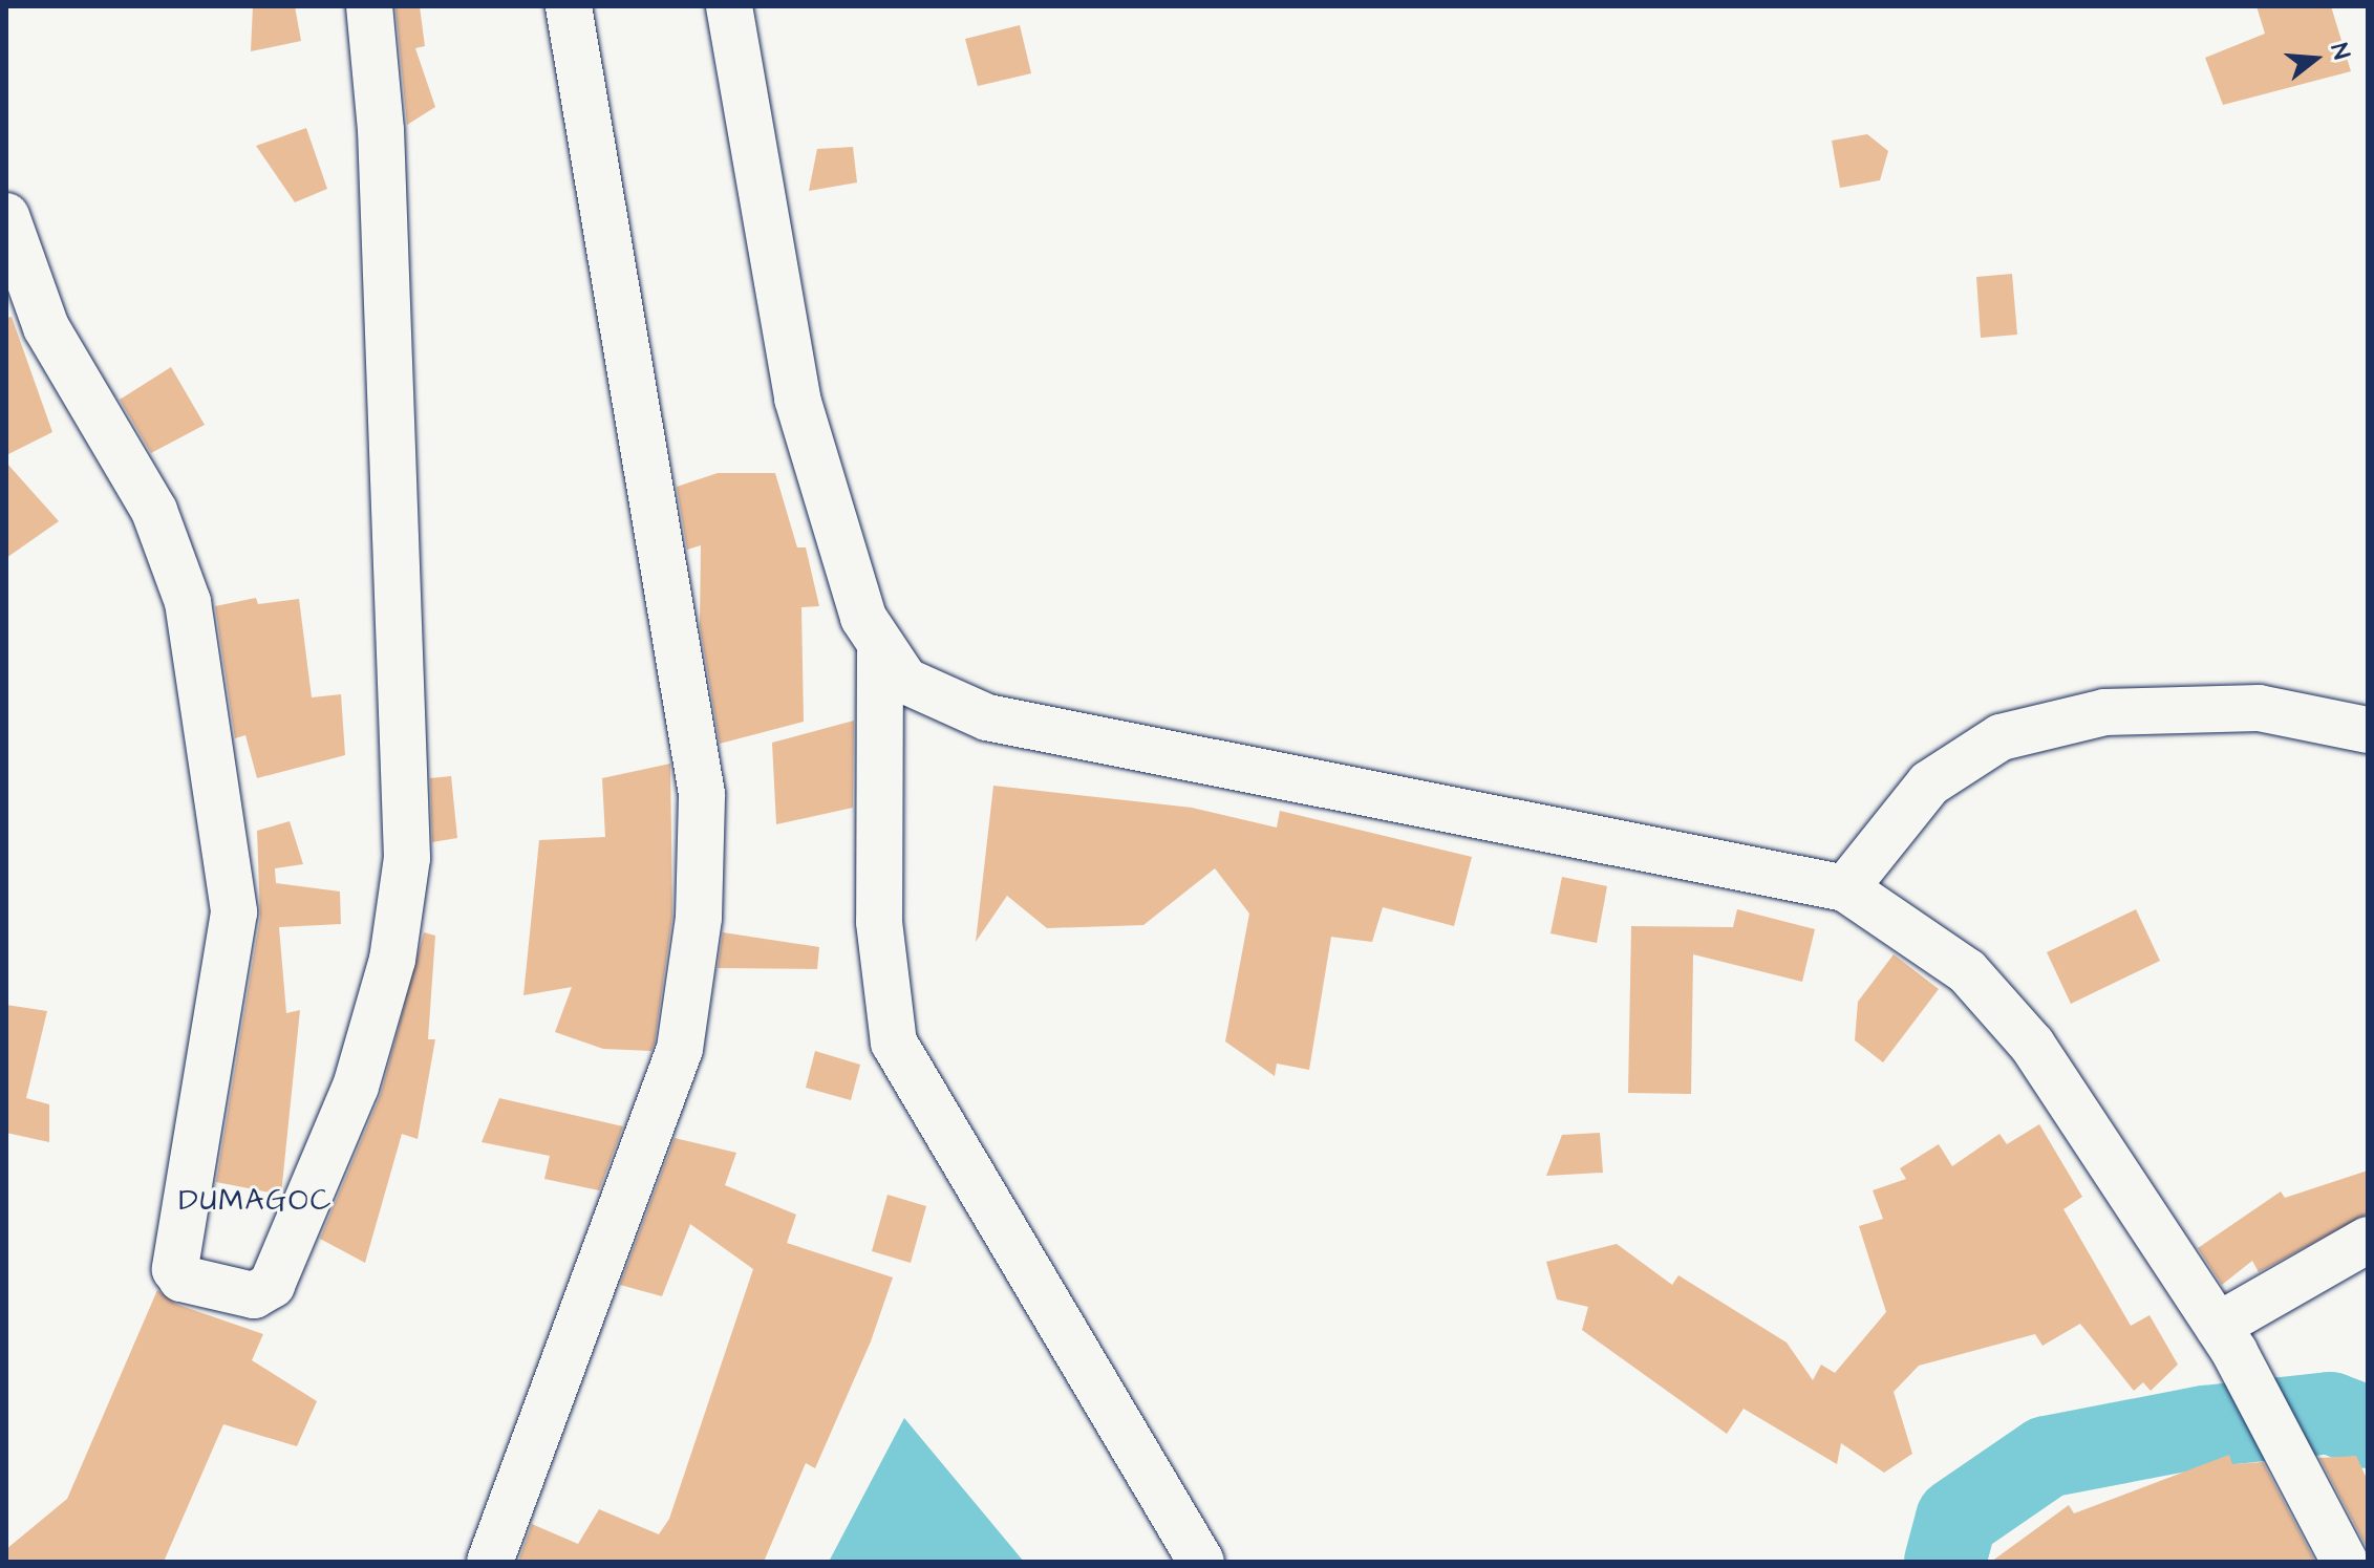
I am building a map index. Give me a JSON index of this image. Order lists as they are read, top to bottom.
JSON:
{
  "districts": ["DUMAGOC"],
  "north": "right"
}
